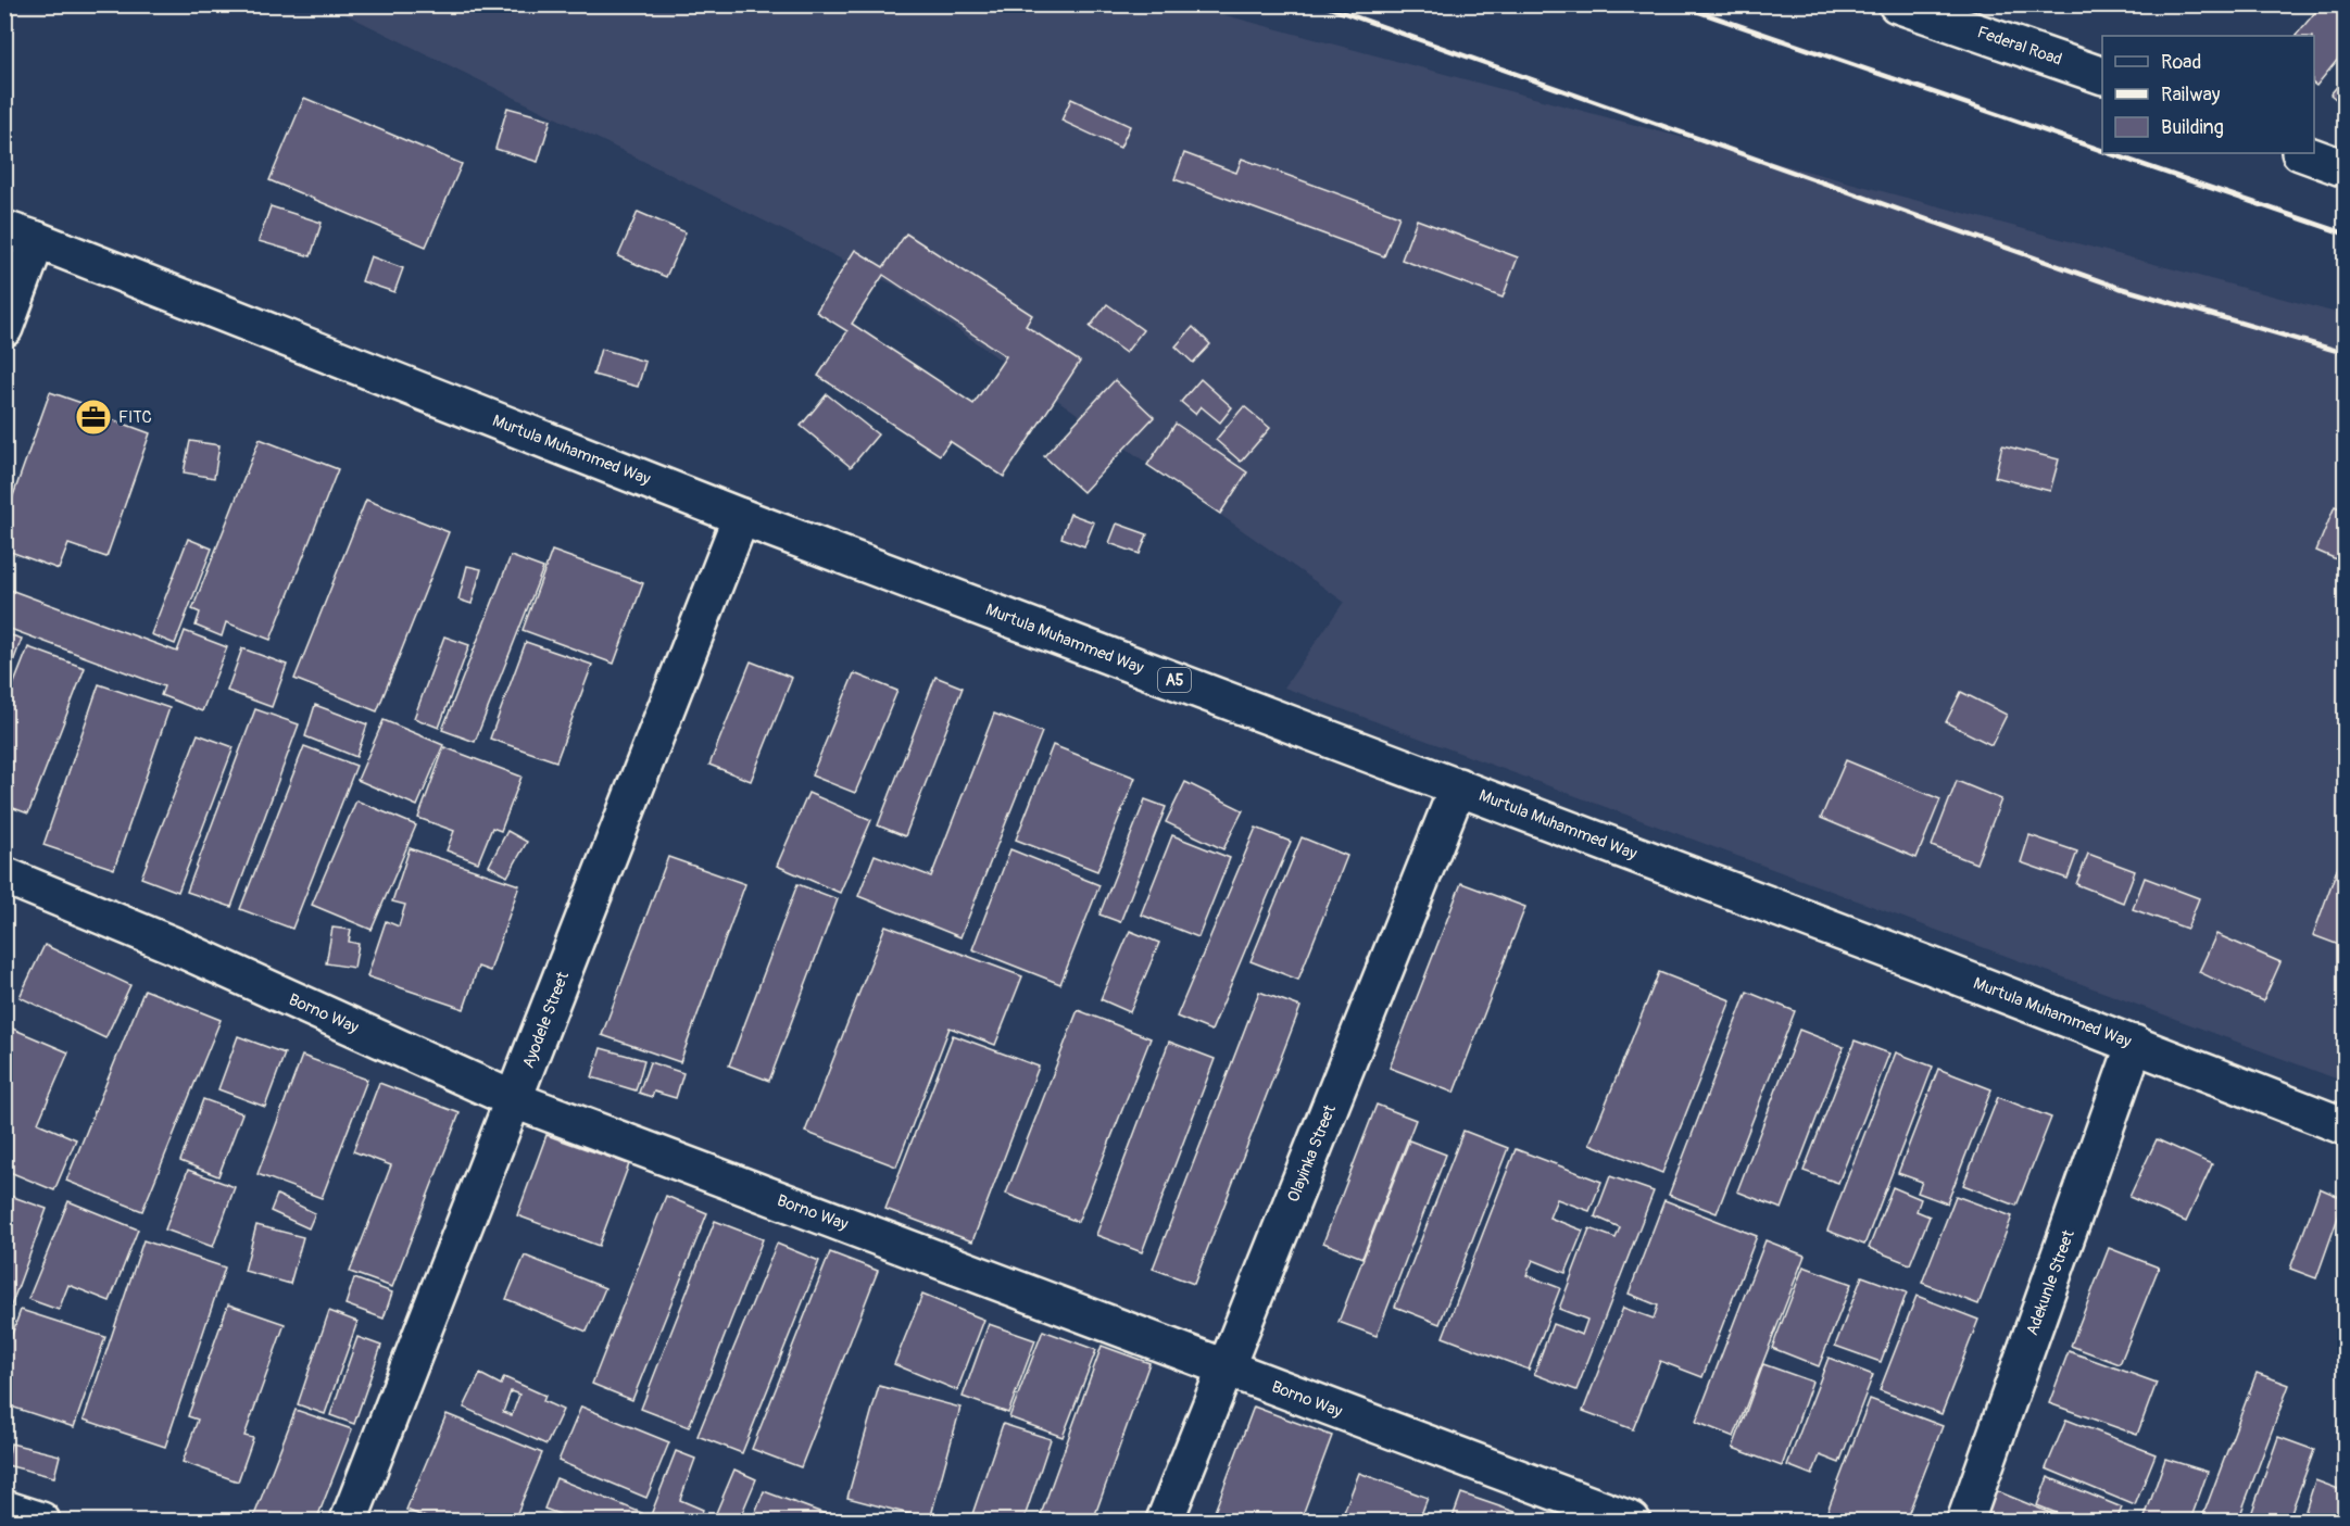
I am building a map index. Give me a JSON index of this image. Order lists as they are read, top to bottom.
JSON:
{
  "streets": {
    "street": [
      "Federal Road",
      "Murtula Muhammed Way",
      "A5",
      "Borno Way",
      "Ayodele Street",
      "Olayinka Street",
      "Adekunle Street"
    ]
  },
  "crossings": [
    ["Murtula Muhammed Way", "Ayodele Street"],
    ["Murtula Muhammed Way", "Olayinka Street"],
    ["Murtula Muhammed Way", "Adekunle Street"],
    ["Borno Way", "Ayodele Street"],
    ["Borno Way", "Olayinka Street"]
  ],
  "places": {
    "office": ["FITC"]
  },
  "legend": ["Road", "Railway", "Building"]
}
